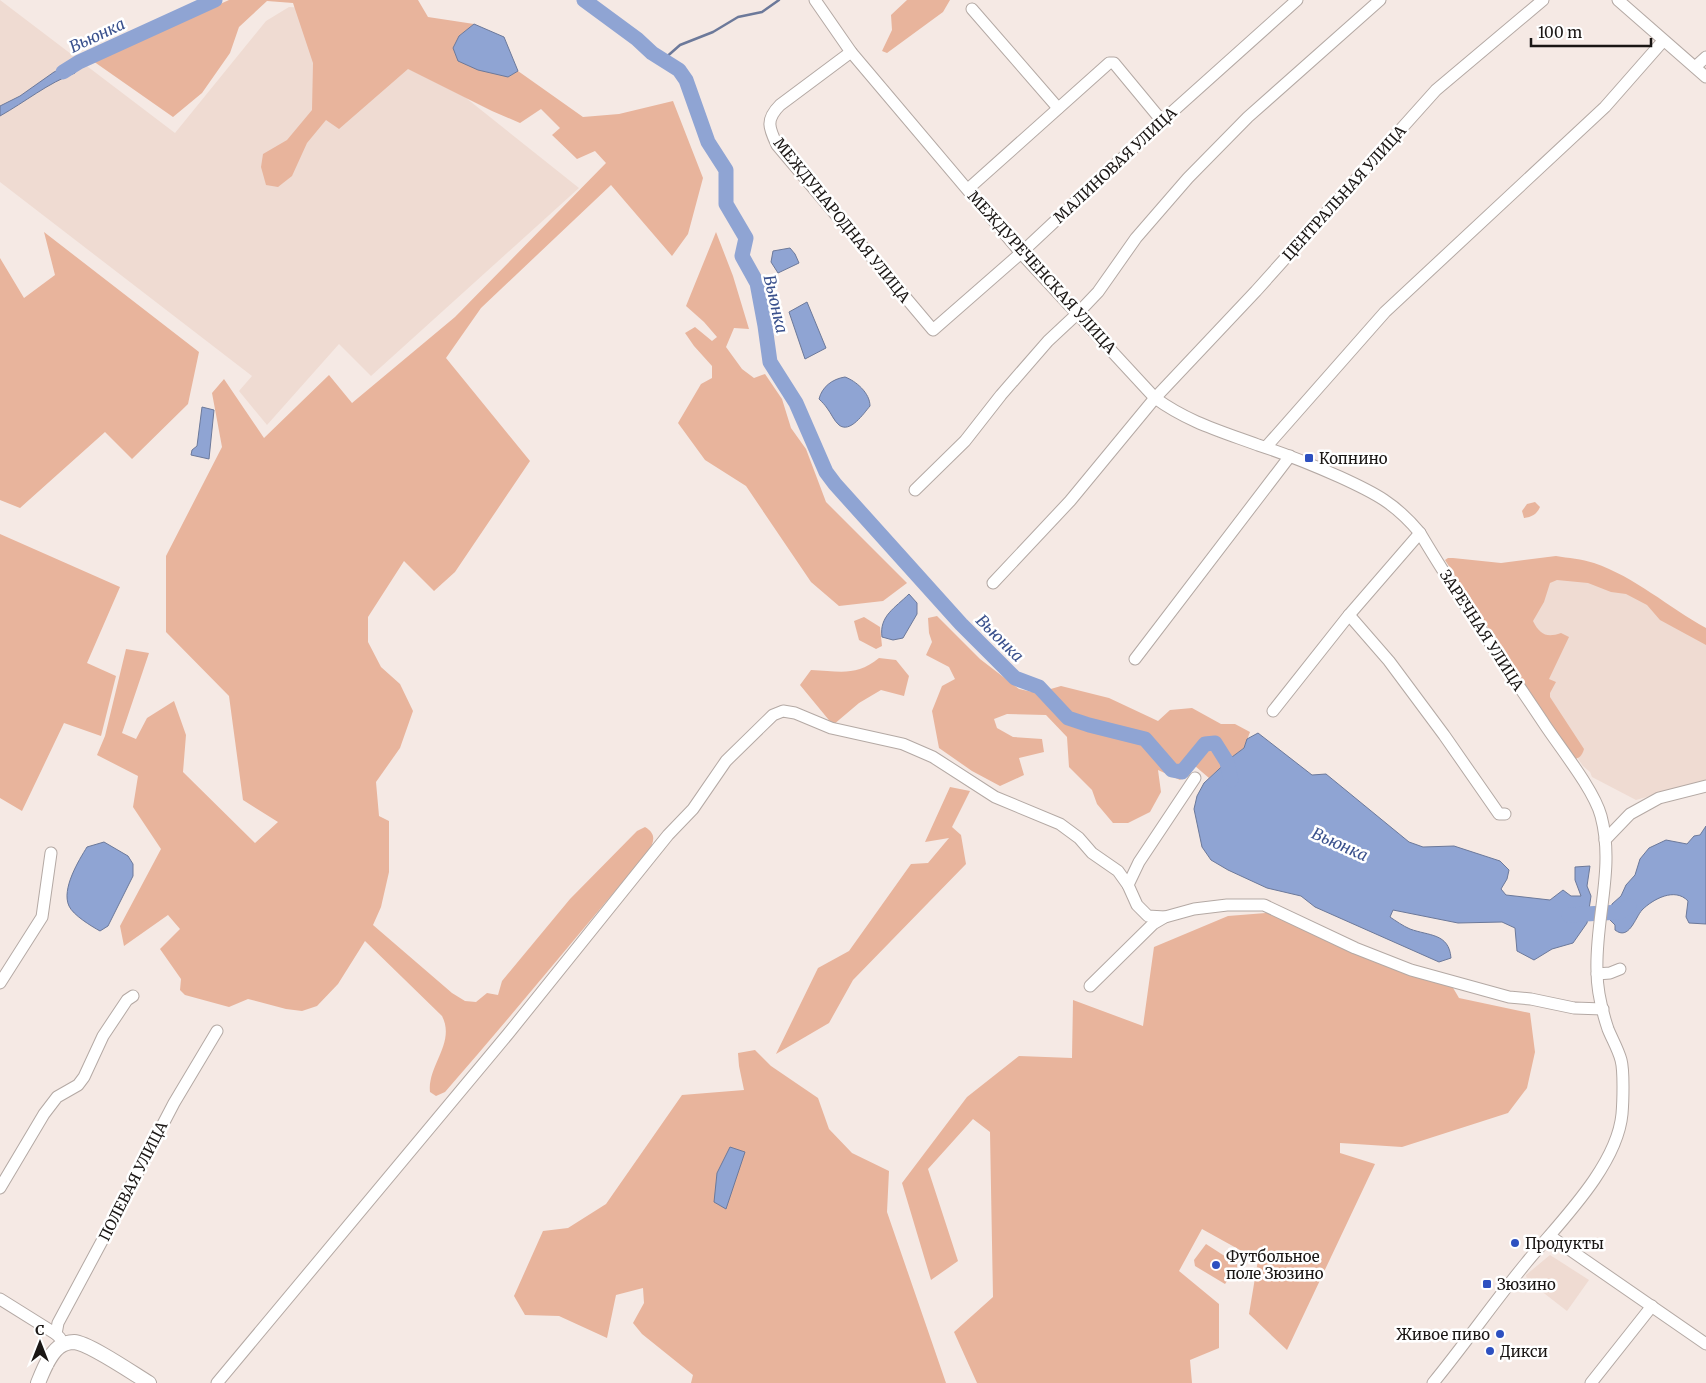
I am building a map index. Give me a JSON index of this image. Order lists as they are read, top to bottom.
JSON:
{
  "streets": {
    "street": [
      "МАЛИНОВАЯ УЛИЦА",
      "ЦЕНТРАЛЬНАЯ УЛИЦА",
      "МЕЖДУНАРОДНАЯ УЛИЦА",
      "МЕЖДУРЕЧЕНСКАЯ УЛИЦА",
      "ЗАРЕЧНАЯ УЛИЦА",
      "ПОЛЕВАЯ УЛИЦА"
    ]
  },
  "crossings": [
    ["МАЛИНОВАЯ УЛИЦА", "МЕЖДУНАРОДНАЯ УЛИЦА"],
    ["МАЛИНОВАЯ УЛИЦА", "МЕЖДУРЕЧЕНСКАЯ УЛИЦА"],
    ["ЦЕНТРАЛЬНАЯ УЛИЦА", "МЕЖДУРЕЧЕНСКАЯ УЛИЦА"],
    ["МЕЖДУНАРОДНАЯ УЛИЦА", "МЕЖДУРЕЧЕНСКАЯ УЛИЦА"],
    ["МЕЖДУРЕЧЕНСКАЯ УЛИЦА", "ЗАРЕЧНАЯ УЛИЦА"]
  ],
  "water": ["Вьюнка"],
  "places": {
    "transit": ["Копнино", "Зюзино"],
    "other": [
      "Продукты",
      "Футбольное поле Зюзино",
      "Живое пиво",
      "Дикси"
    ]
  },
  "scale_bar": "100 m",
  "north": "top"
}
